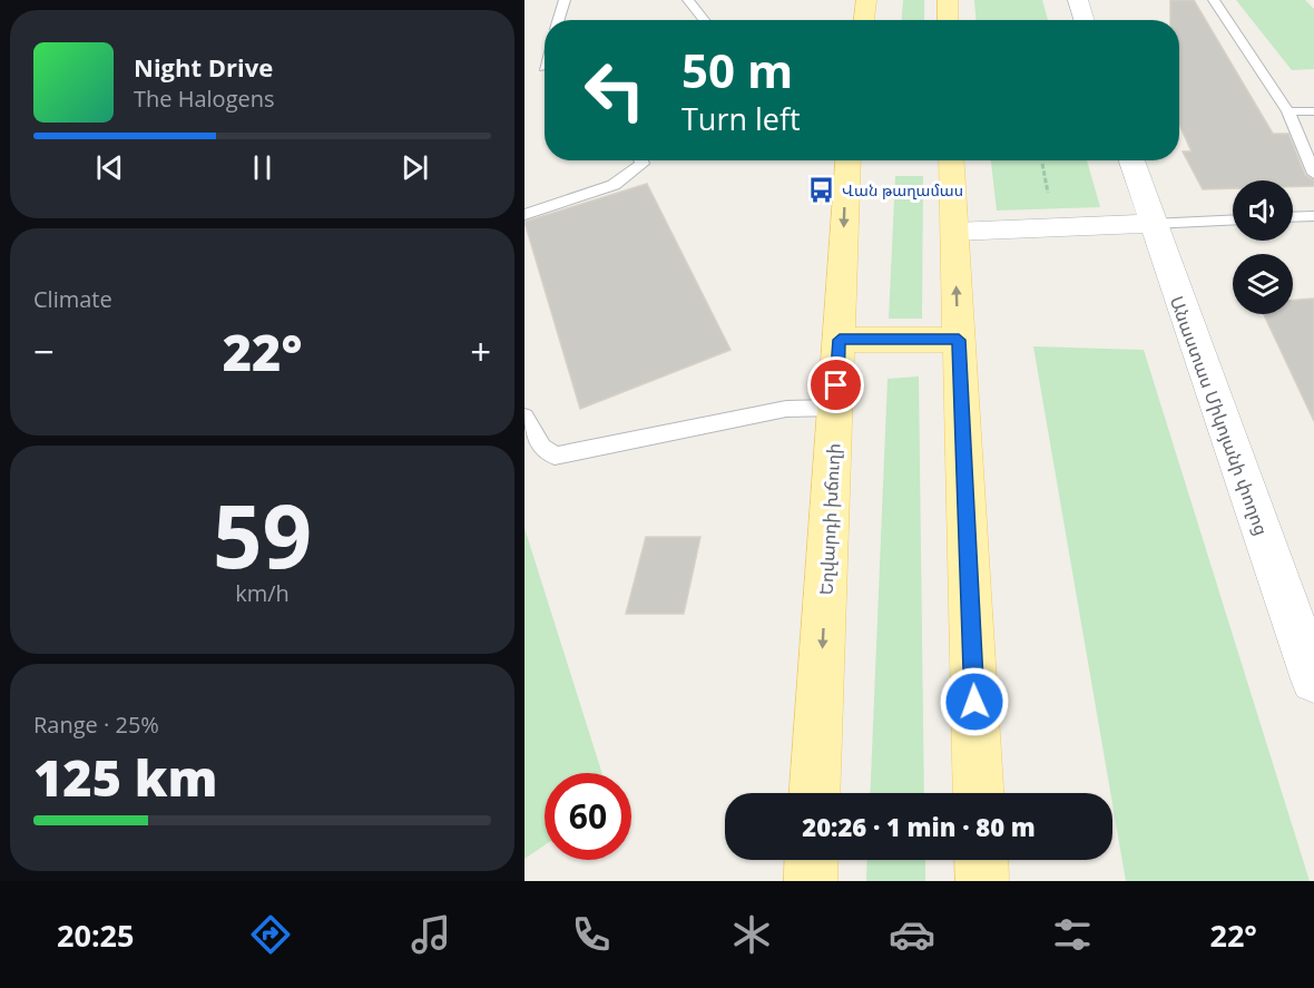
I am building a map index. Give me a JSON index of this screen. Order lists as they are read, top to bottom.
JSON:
{
  "streets": {
    "main road": ["Եղվարդի խճուղի"],
    "street": ["Անաստաս Միկոյանի փողոց"]
  },
  "places": {
    "bus stop": ["Վան թաղամաս"]
  },
  "page": {
    "turn": ["50 m", "Turn left"],
    "song": ["Night Drive", "The Halogens"],
    "tile": [
      "Climate",
      ["59", "km/h"],
      ["Range · 25%", "125 km"]
    ],
    "heat": ["−", "22°", "+"],
    "limit": "60",
    "trip": "20:26 · 1 min · 80 m",
    "tabs": ["20:25", "22°"]
  }
}
